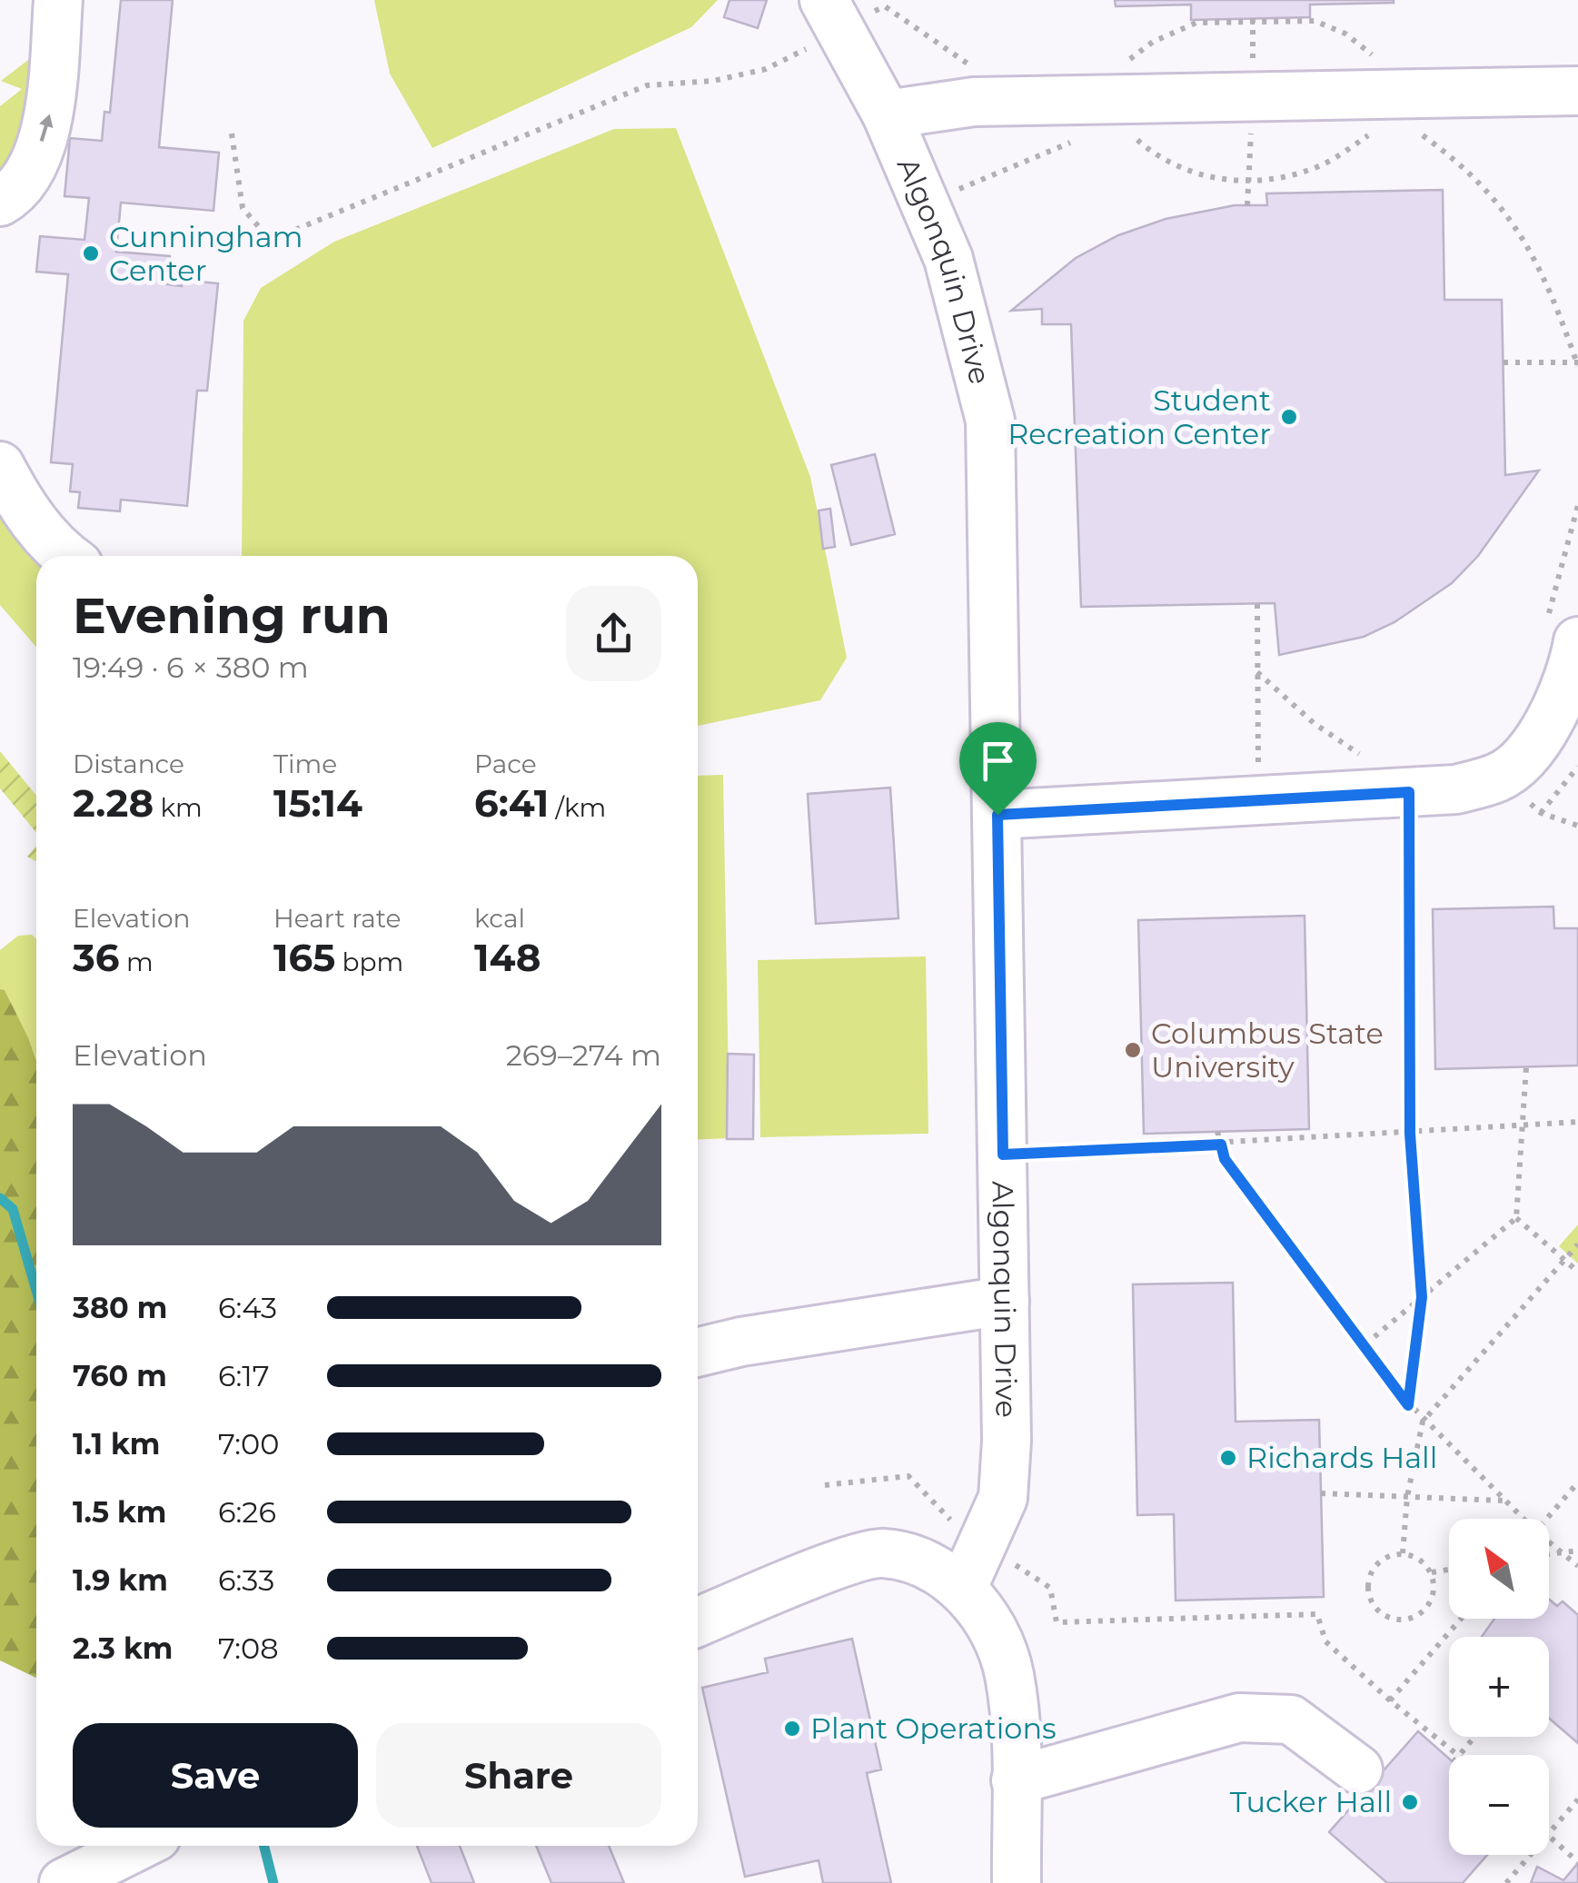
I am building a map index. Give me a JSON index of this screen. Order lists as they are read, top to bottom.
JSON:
{
  "streets": {
    "street": ["Algonquin Drive"]
  },
  "places": [
    "Cunningham Center",
    "Student Recreation Center",
    "Columbus State University",
    "Richards Hall",
    "Plant Operations",
    "Tucker Hall"
  ],
  "north": "top left",
  "page": {
    "heading": ["Evening run", "19:49 · 6 × 380 m"],
    "stats": [
      ["Distance", "2.28 km"],
      ["Time", "15:14"],
      ["Pace", "6:41 /km"],
      ["Elevation", "36 m"],
      ["Heart rate", "165 bpm"],
      ["kcal", "148"]
    ],
    "chart": ["Elevation", "269–274 m"],
    "list": [
      {
        "name": "380 m",
        "note": "6:43"
      },
      {
        "name": "760 m",
        "note": "6:17"
      },
      {
        "name": "1.1 km",
        "note": "7:00"
      },
      {
        "name": "1.5 km",
        "note": "6:26"
      },
      {
        "name": "1.9 km",
        "note": "6:33"
      },
      {
        "name": "2.3 km",
        "note": "7:08"
      }
    ],
    "map_buttons": ["+", "−"],
    "buttons": ["Save", "Share"]
  }
}
